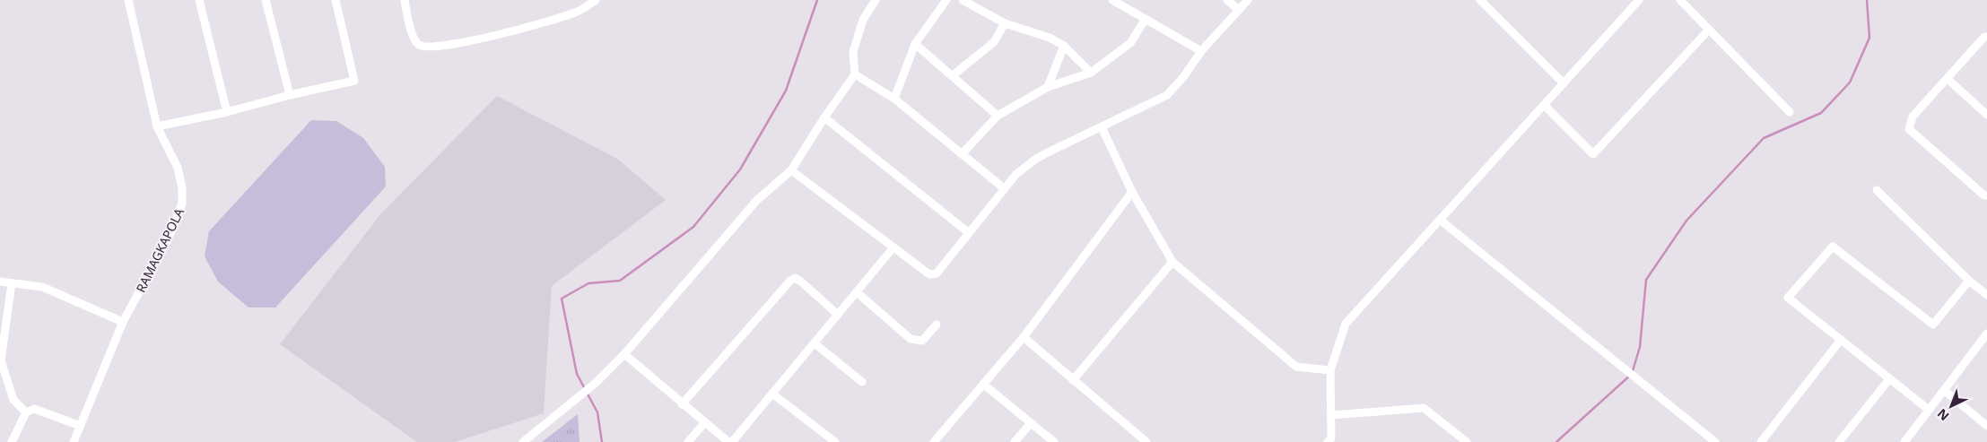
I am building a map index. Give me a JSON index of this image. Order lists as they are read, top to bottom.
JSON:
{
  "streets": {
    "street": ["RAMAGKAPOLA"]
  },
  "north": "bottom left"
}
